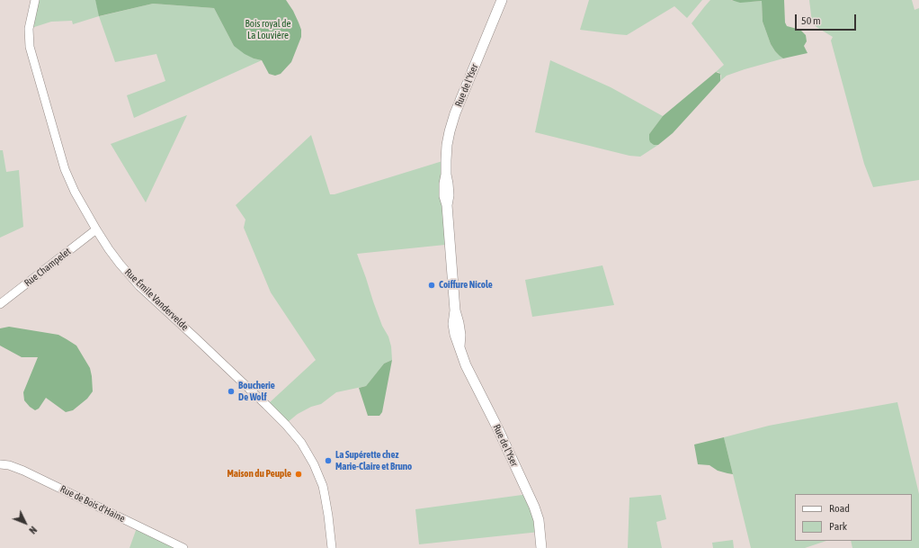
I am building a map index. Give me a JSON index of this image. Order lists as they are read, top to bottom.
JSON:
{
  "streets": {
    "street": [
      "Rue de l'Yser",
      "Rue Champelet",
      "Rue Émile Vandervelde",
      "Rue de Bois d'Haine"
    ]
  },
  "crossings": [
    ["Rue Champelet", "Rue Émile Vandervelde"]
  ],
  "parks": ["Bois royal de La Louvière"],
  "places": [
    "Coiffure Nicole",
    "Boucherie De Wolf",
    "La Supérette chez Marie-Claire et Bruno",
    "Maison du Peuple"
  ],
  "legend": ["Road", "Park"],
  "scale_bar": "50 m",
  "north": "bottom right"
}
